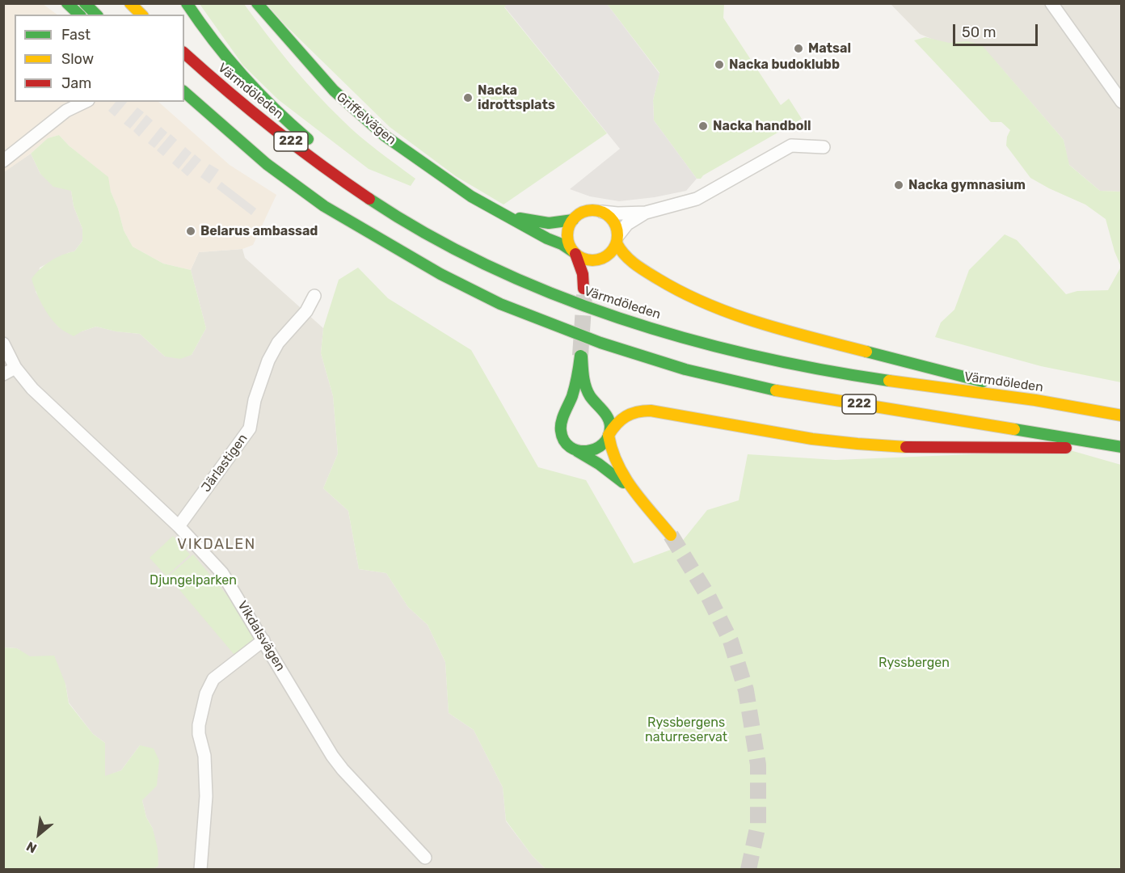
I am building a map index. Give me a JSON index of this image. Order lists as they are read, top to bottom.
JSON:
{
  "streets": {
    "main road": ["Värmdöleden", "Griffelvägen", "222"],
    "street": ["Järlastigen", "Vikdalsvägen"]
  },
  "crossings": [
    ["Järlastigen", "Vikdalsvägen"]
  ],
  "districts": ["VIKDALEN"],
  "parks": ["Djungelparken", "Ryssbergen", "Ryssbergens naturreservat"],
  "places": [
    "Matsal",
    "Nacka budoklubb",
    "Nacka idrottsplats",
    "Nacka handboll",
    "Nacka gymnasium",
    "Belarus ambassad"
  ],
  "legend": ["Fast", "Slow", "Jam"],
  "scale_bar": "50 m",
  "north": "bottom left"
}
